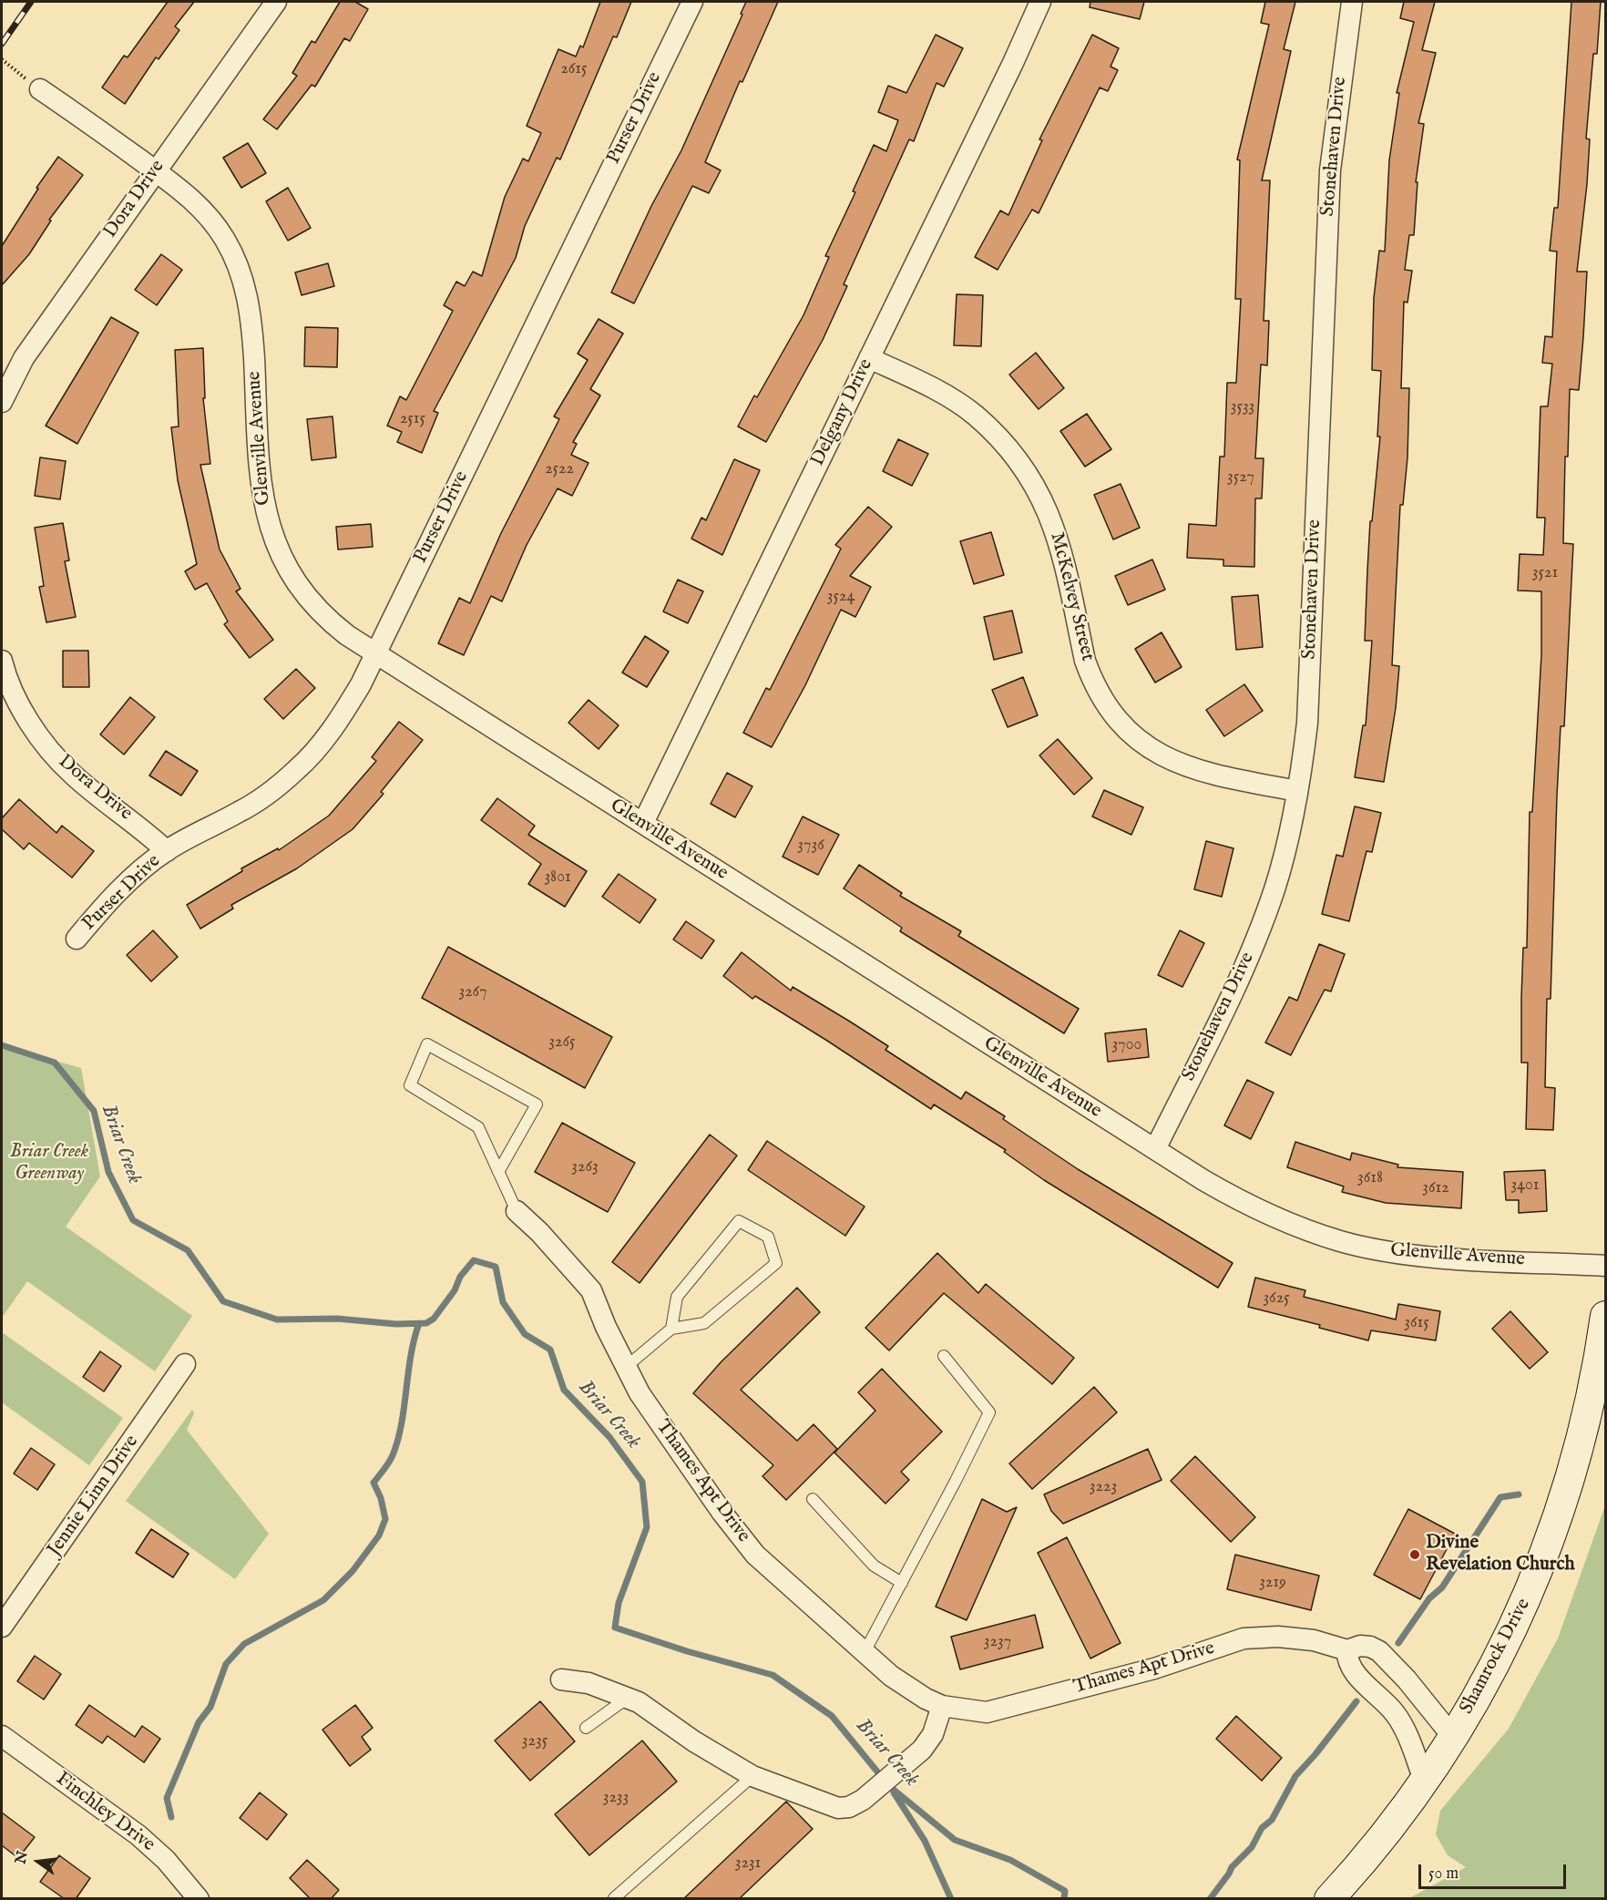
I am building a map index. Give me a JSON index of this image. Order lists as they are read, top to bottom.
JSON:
{
  "streets": {
    "street": [
      "Purser Drive",
      "Stonehaven Drive",
      "Dora Drive",
      "Delgany Drive",
      "Glenville Avenue",
      "McKelvey Street",
      "Thames Apt Drive",
      "Jennie Linn Drive",
      "Shamrock Drive",
      "Finchley Drive"
    ]
  },
  "crossings": [
    ["Purser Drive", "Dora Drive"],
    ["Purser Drive", "Glenville Avenue"],
    ["Stonehaven Drive", "Glenville Avenue"],
    ["Stonehaven Drive", "McKelvey Street"],
    ["Dora Drive", "Glenville Avenue"],
    ["Delgany Drive", "Glenville Avenue"],
    ["Delgany Drive", "McKelvey Street"],
    ["Thames Apt Drive", "Shamrock Drive"]
  ],
  "water": ["Briar Creek"],
  "parks": ["Briar Creek Greenway"],
  "places": ["Divine Revelation Church"],
  "house_numbers": [
    "2615",
    "3533",
    "2515",
    "2522",
    "3527",
    "3521",
    "3524",
    "3736",
    "3801",
    "3267",
    "3265",
    "3700",
    "3263",
    "3618",
    "3401",
    "3612",
    "3625",
    "3615",
    "3223",
    "3219",
    "3237",
    "3235",
    "3233",
    "3231"
  ],
  "scale_bar": "50 m",
  "north": "left"
}
